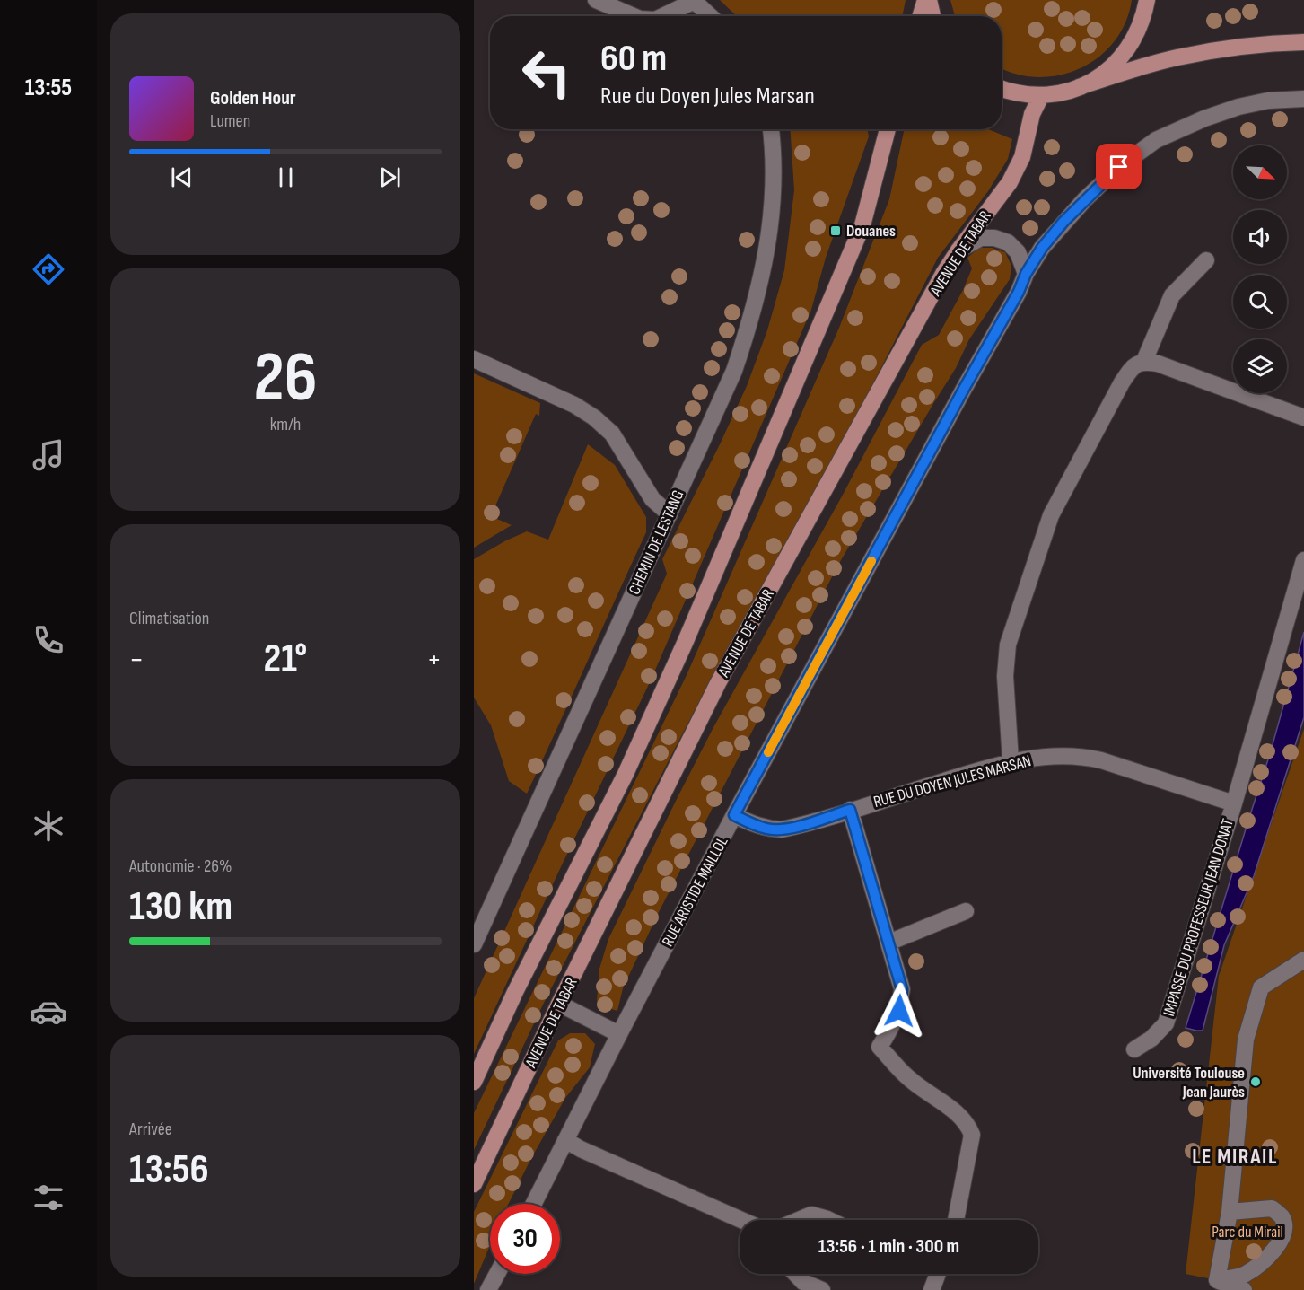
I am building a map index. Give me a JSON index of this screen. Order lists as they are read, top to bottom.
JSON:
{
  "streets": {
    "main road": ["AVENUE DE TABAR"],
    "street": [
      "CHEMIN DE LESTANG",
      "RUE DU DOYEN JULES MARSAN",
      "RUE ARISTIDE MAILLOL",
      "IMPASSE DU PROFESSEUR JEAN DONAT"
    ]
  },
  "crossings": [
    ["RUE DU DOYEN JULES MARSAN", "RUE ARISTIDE MAILLOL"],
    ["RUE DU DOYEN JULES MARSAN", "IMPASSE DU PROFESSEUR JEAN DONAT"]
  ],
  "districts": ["LE MIRAIL"],
  "parks": ["Parc du Mirail"],
  "places": {
    "transit": ["Douanes"],
    "other": ["Université Toulouse Jean Jaurès"]
  },
  "north": "bottom right",
  "page": {
    "tabs": "13:55",
    "turn": ["60 m", "Rue du Doyen Jules Marsan"],
    "song": ["Golden Hour", "Lumen"],
    "tile": [
      ["26", "km/h"],
      "Climatisation",
      ["Autonomie · 26%", "130 km"],
      ["Arrivée", "13:56"]
    ],
    "heat": ["−", "21°", "+"],
    "limit": "30",
    "trip": "13:56 · 1 min · 300 m"
  }
}
